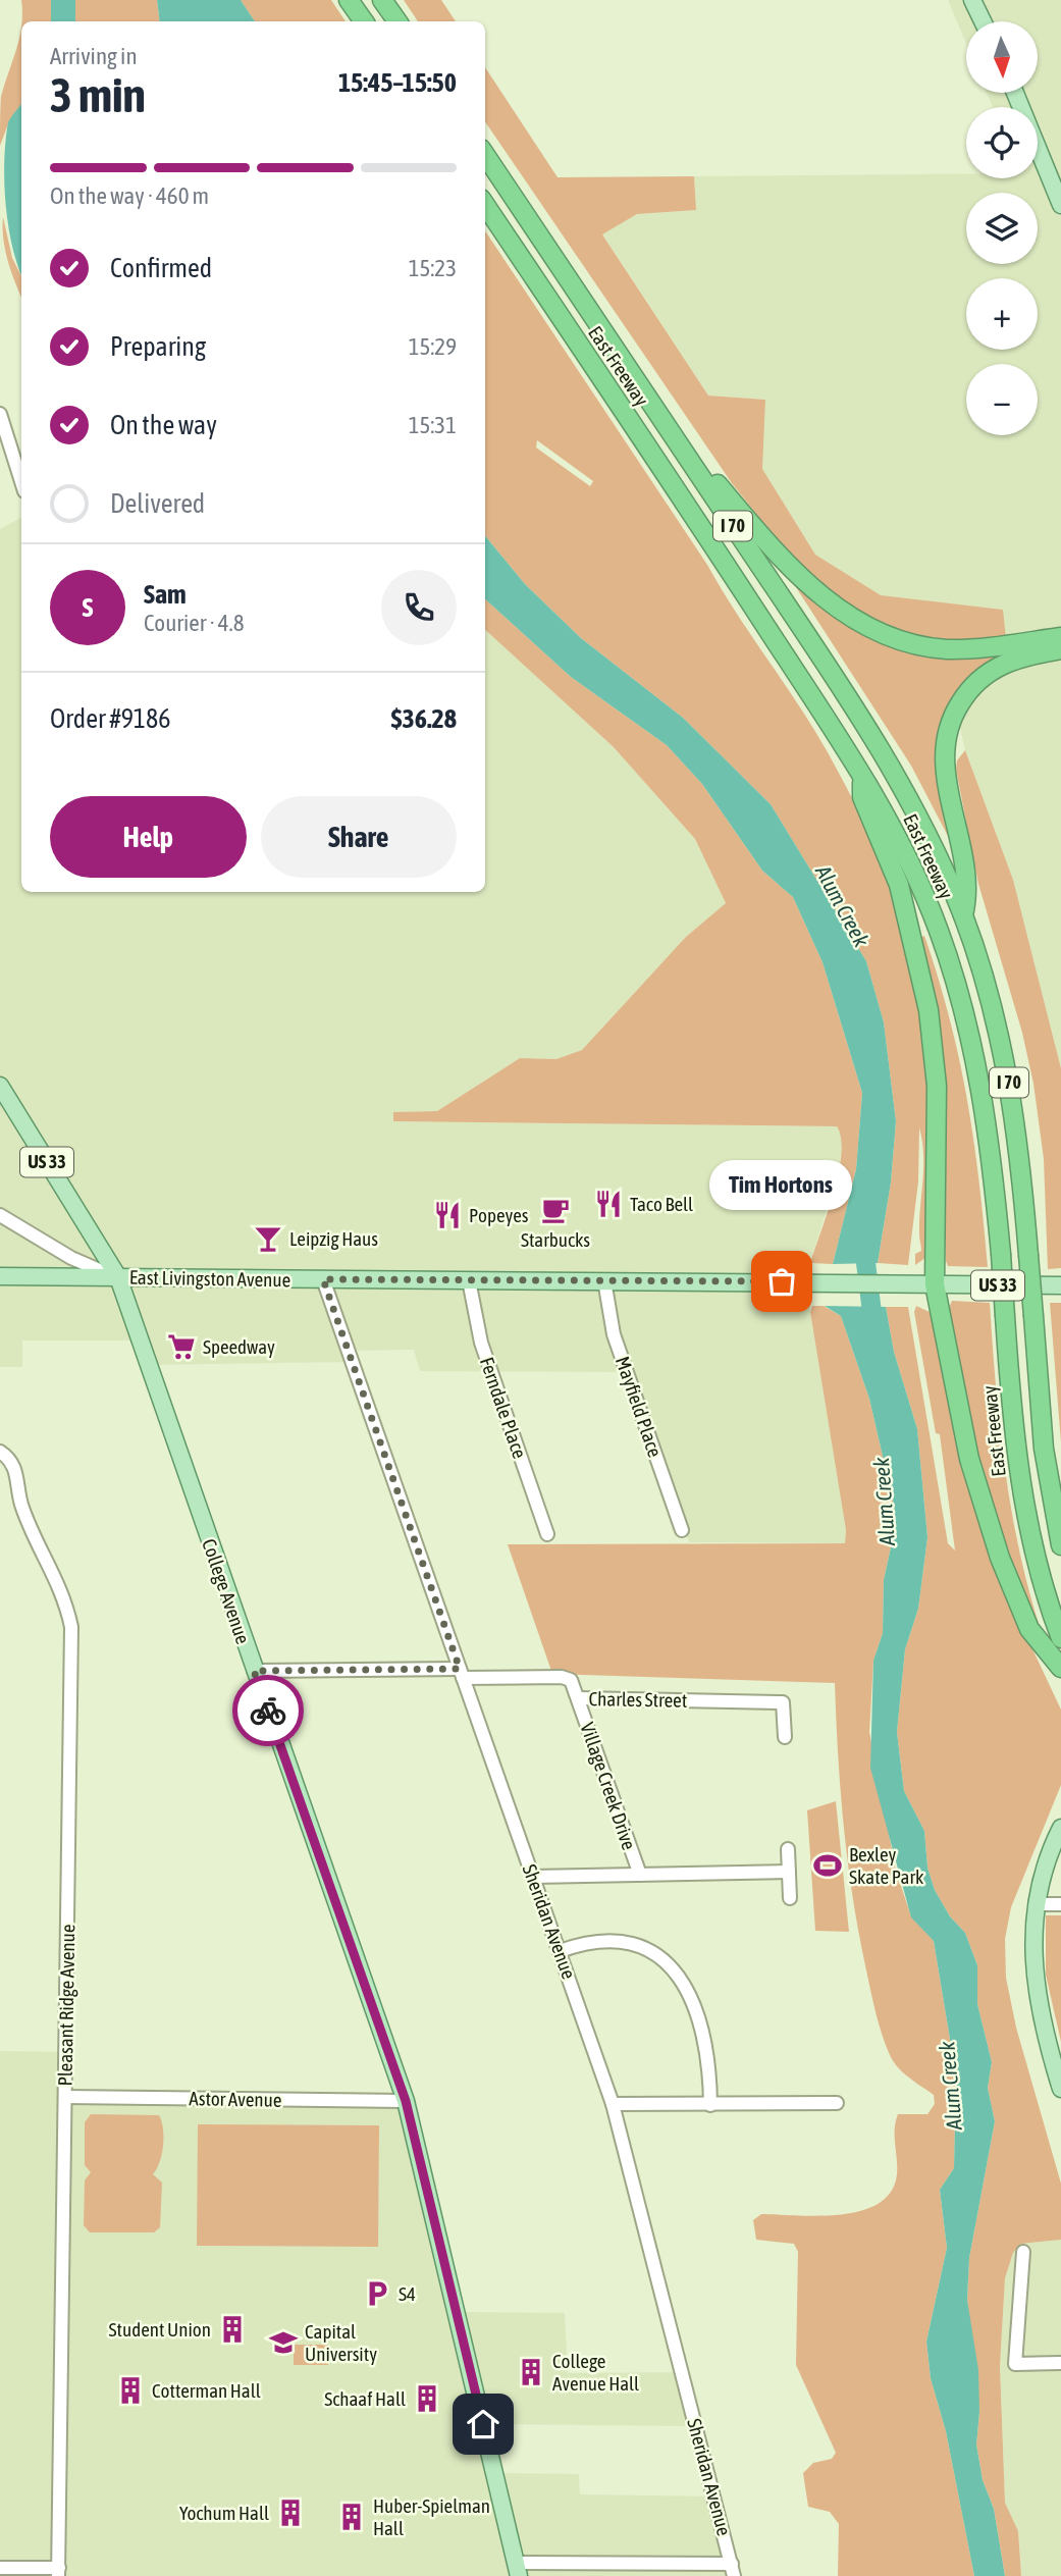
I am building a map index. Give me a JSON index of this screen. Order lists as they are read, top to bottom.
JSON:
{
  "streets": {
    "highway": ["East Freeway", "I 70"],
    "main road": ["US 33", "East Livingston Avenue", "College Avenue"],
    "street": [
      "Mayfield Place",
      "Ferndale Place",
      "Charles Street",
      "Village Creek Drive",
      "Sheridan Avenue",
      "Pleasant Ridge Avenue",
      "Astor Avenue"
    ]
  },
  "crossings": [
    ["East Livingston Avenue", "Mayfield Place"],
    ["East Livingston Avenue", "Ferndale Place"],
    ["East Livingston Avenue", "College Avenue"],
    ["East Livingston Avenue", "Sheridan Avenue"],
    ["College Avenue", "Charles Street"],
    ["College Avenue", "Astor Avenue"],
    ["Charles Street", "Village Creek Drive"],
    ["Charles Street", "Sheridan Avenue"],
    ["Village Creek Drive", "Sheridan Avenue"],
    ["Pleasant Ridge Avenue", "Astor Avenue"]
  ],
  "water": ["Alum Creek"],
  "places": {
    "restaurant": ["Taco Bell", "Popeyes"],
    "cafe": ["Starbucks"],
    "bar": ["Leipzig Haus"],
    "other": ["Tim Hortons"],
    "supermarket": ["Speedway"],
    "sports": ["Bexley Skate Park"],
    "parking": ["S4"],
    "building": [
      "Student Union",
      "College Avenue Hall",
      "Cotterman Hall",
      "Schaaf Hall",
      "Yochum Hall",
      "Huber-Spielman Hall"
    ],
    "school or university": ["Capital University"]
  },
  "north": "bottom",
  "page": {
    "map_buttons": ["+", "−"],
    "heading": ["3 min", "Arriving in", "15:45–15:50"],
    "panel": [
      "Sam",
      "Courier · 4.8",
      "Order #9186",
      "$36.28"
    ],
    "bar": "On the way · 460 m",
    "list": [
      ["Confirmed", "15:23"],
      ["Preparing", "15:29"],
      ["On the way", "15:31"],
      "Delivered"
    ],
    "round": "S",
    "buttons": ["Help", "Share"],
    "bubble": "Tim Hortons"
  }
}
